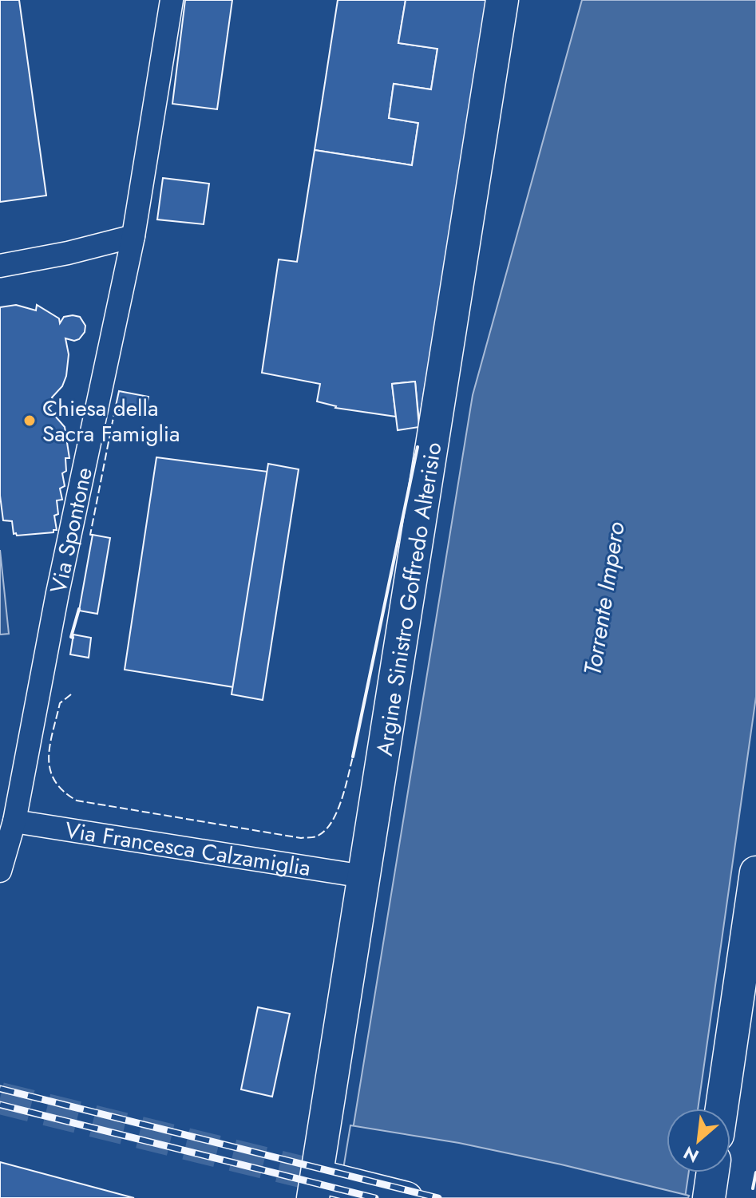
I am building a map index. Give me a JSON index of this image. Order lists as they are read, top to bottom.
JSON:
{
  "streets": {
    "main road": ["Argine Sinistro Goffredo Alterisio"],
    "street": ["Via Spontone", "Via Francesca Calzamiglia"]
  },
  "crossings": [
    ["Via Spontone", "Via Francesca Calzamiglia"],
    ["Argine Sinistro Goffredo Alterisio", "Via Francesca Calzamiglia"]
  ],
  "water": ["Torrente Impero"],
  "places": ["Chiesa della Sacra Famiglia"],
  "north": "bottom left"
}
